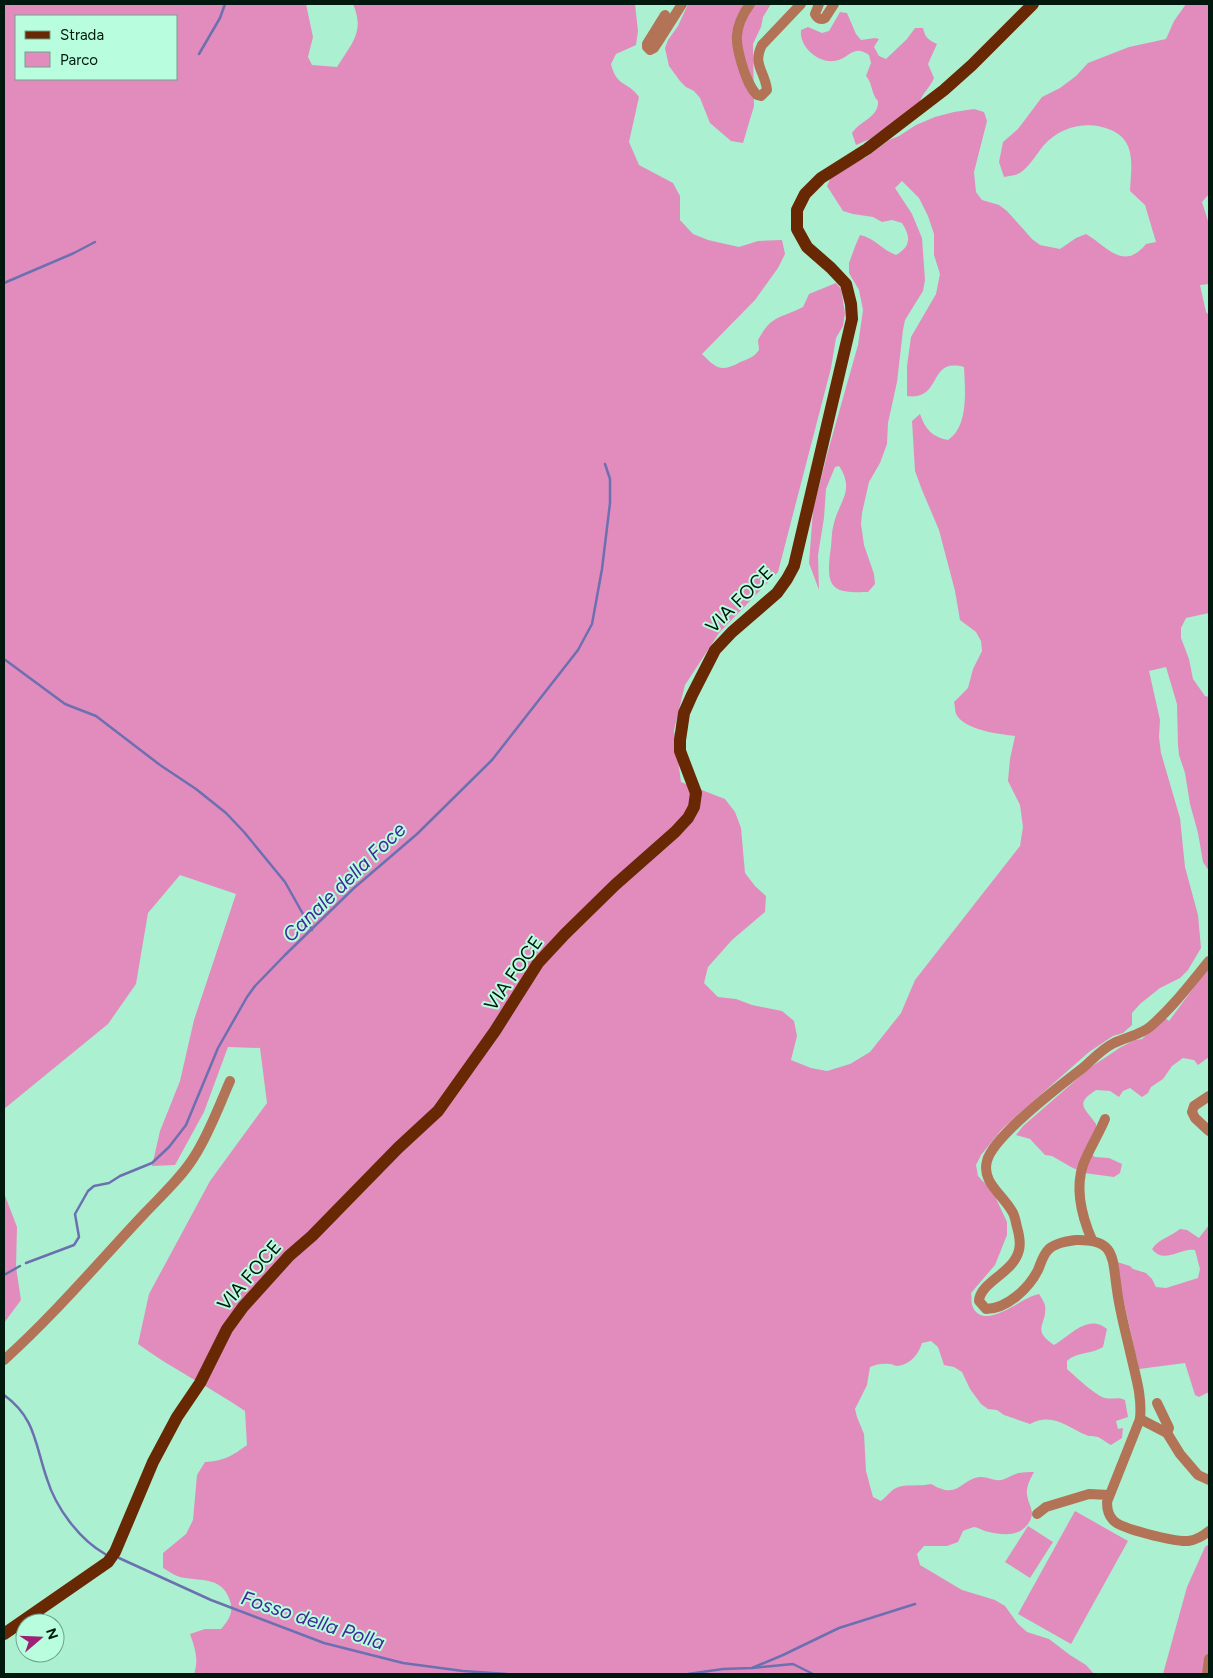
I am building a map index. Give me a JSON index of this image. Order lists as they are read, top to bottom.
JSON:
{
  "streets": {
    "main road": ["VIA FOCE"]
  },
  "water": ["Canale della Foce", "Fosso della Polla"],
  "legend": ["Strada", "Parco"],
  "north": "right"
}
